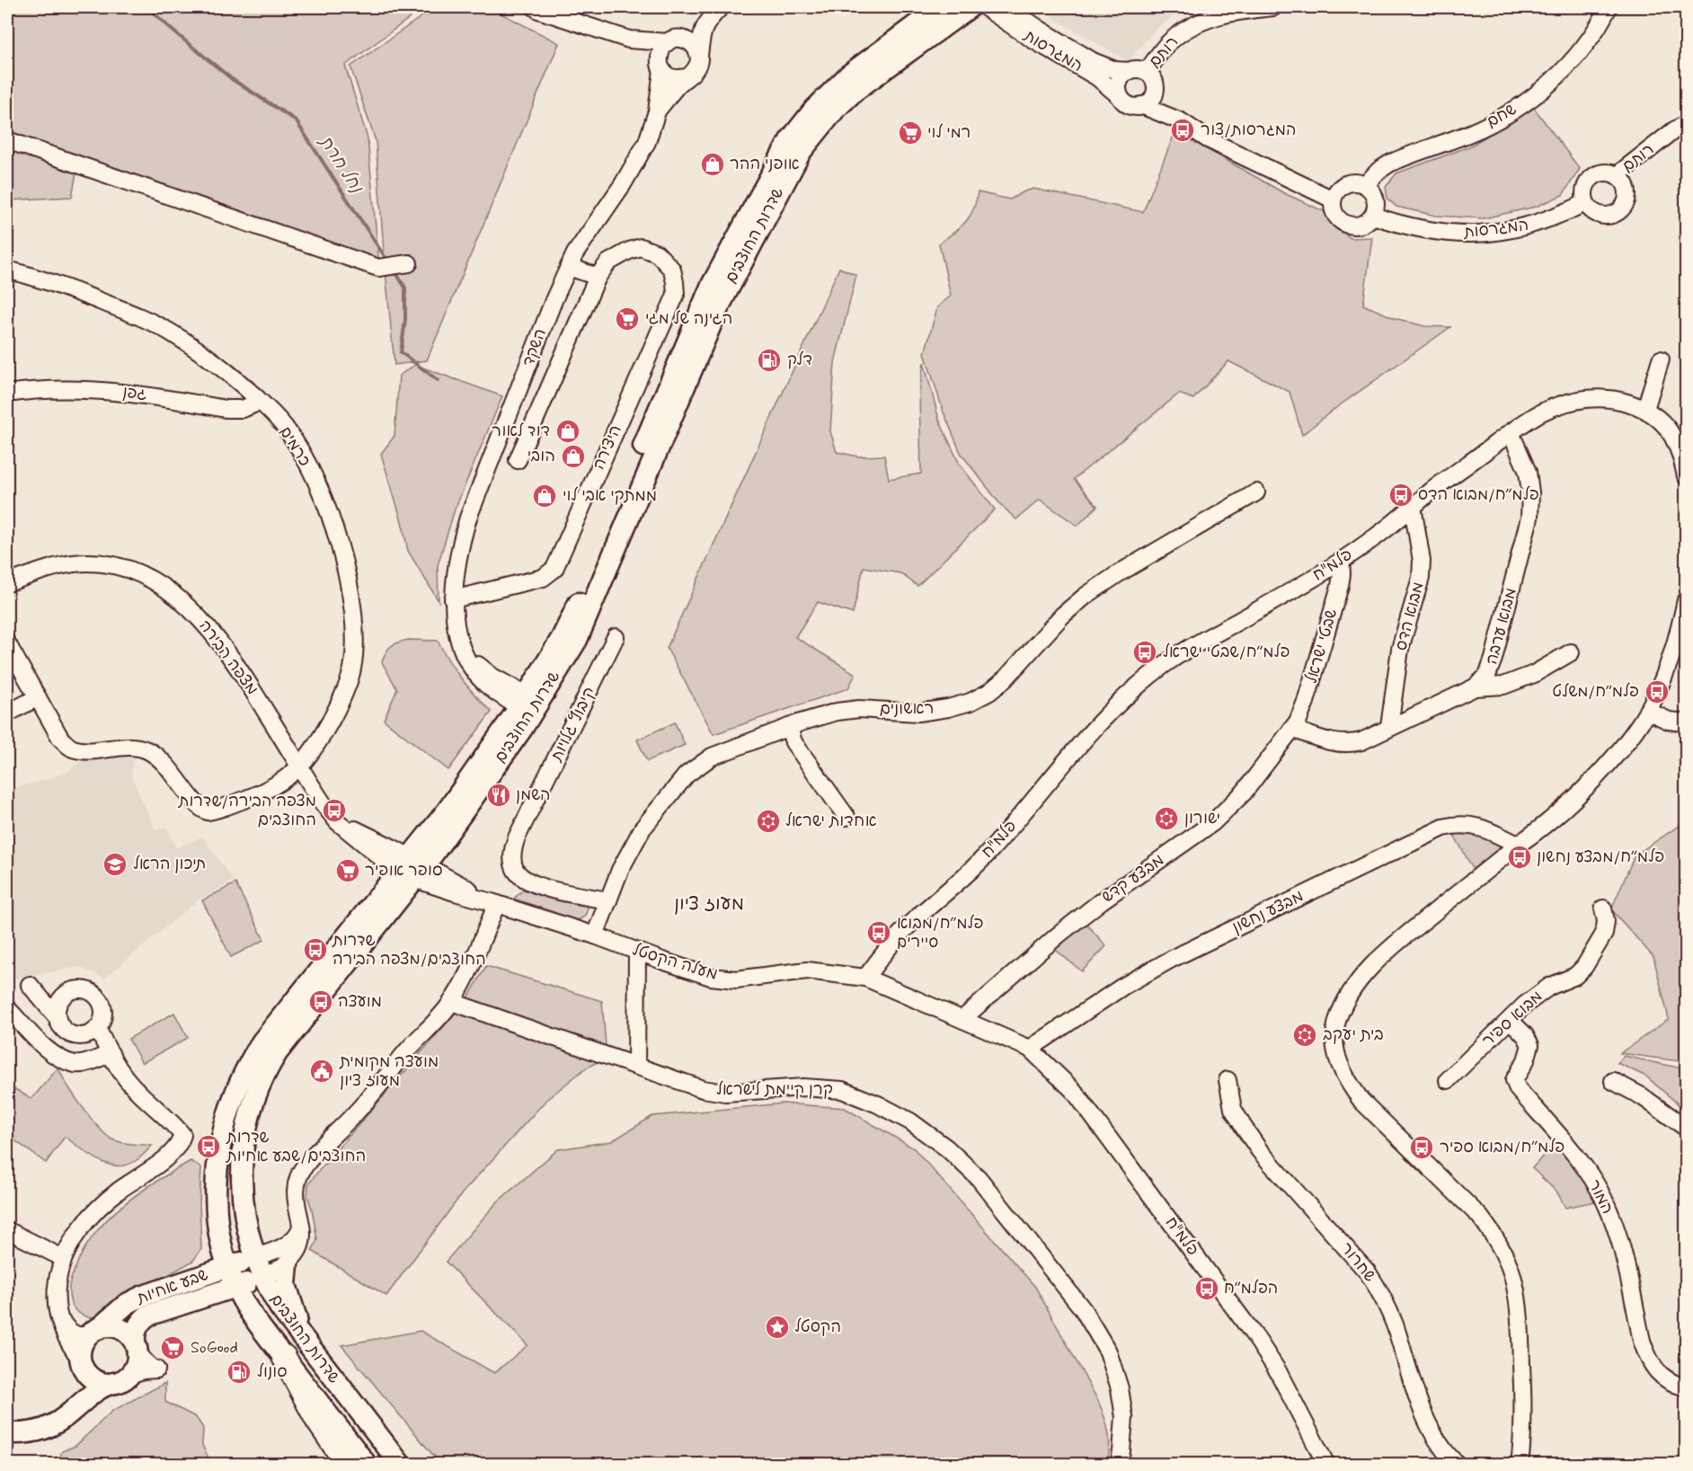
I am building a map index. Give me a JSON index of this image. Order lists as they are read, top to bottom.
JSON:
{
  "streets": {
    "main road": ["שדרות החוצבים", "שבע אחיות"],
    "street": [
      "המגרסות",
      "רותם",
      "שחם",
      "השקד",
      "גפן",
      "כרמים",
      "היצירה",
      "פלמ\"ח",
      "מבוא הדס",
      "מבוא ערבה",
      "שבטי ישראל",
      "מצפה הבירה",
      "ראשונים",
      "קיבוץ גלויות",
      "מבצע קדש",
      "מבצע נחשון",
      "מעלה הקסטל",
      "מבוא ספיר",
      "קרן קיימת לישראל",
      "המור",
      "שחרור"
    ]
  },
  "crossings": [
    ["המגרסות", "רותם"],
    ["המגרסות", "שחם"],
    ["שדרות החוצבים", "מצפה הבירה"],
    ["שדרות החוצבים", "מעלה הקסטל"],
    ["שדרות החוצבים", "שבע אחיות"],
    ["השקד", "היצירה"],
    ["גפן", "כרמים"],
    ["כרמים", "מצפה הבירה"],
    ["פלמ\"ח", "מבוא הדס"],
    ["פלמ\"ח", "מבוא ערבה"],
    ["פלמ\"ח", "שבטי ישראל"],
    ["פלמ\"ח", "מבצע קדש"],
    ["פלמ\"ח", "מבצע נחשון"],
    ["פלמ\"ח", "מעלה הקסטל"],
    ["מבוא הדס", "מבוא ערבה"],
    ["מבוא ערבה", "שבטי ישראל"],
    ["מבוא ערבה", "מבצע קדש"],
    ["שבטי ישראל", "מבצע קדש"],
    ["מצפה הבירה", "מעלה הקסטל"],
    ["ראשונים", "קיבוץ גלויות"],
    ["ראשונים", "מעלה הקסטל"],
    ["מבוא ספיר", "המור"]
  ],
  "districts": ["מעוז ציון"],
  "water": ["נחל חרת"],
  "places": {
    "bus stop": [
      "המגרסות/צור",
      "פלמ״ח/מבוא הדס",
      "פלמ״ח/שבטי ישראל",
      "פלמ״ח/משלט",
      "מצפה הבירה/שדרות החוצבים",
      "פלמ״ח/מבצע נחשון",
      "פלמ״ח/מבוא סיירים",
      "שדרות החוצבים/מצפה הבירה",
      "מועצה",
      "שדרות החוצבים/שבע אחיות",
      "פלמ״ח/מבוא ספיר",
      "הפלמ״ח"
    ],
    "supermarket": [
      "רמי לוי",
      "הגינה של מגי",
      "סופר אופיר",
      "SoGood"
    ],
    "shop": [
      "אופני ההר",
      "דוד לאור",
      "הובי",
      "ממתקי אבי לוי"
    ],
    "fuel station": ["דלק", "סונול"],
    "restaurant": ["השמן"],
    "synagogue": ["ישורון", "אחדות ישראל", "בית יעקב"],
    "school or university": ["תיכון הראל"],
    "public building": ["מועצה מקומית מעוז ציון"],
    "place": ["הקסטל"]
  }
}
